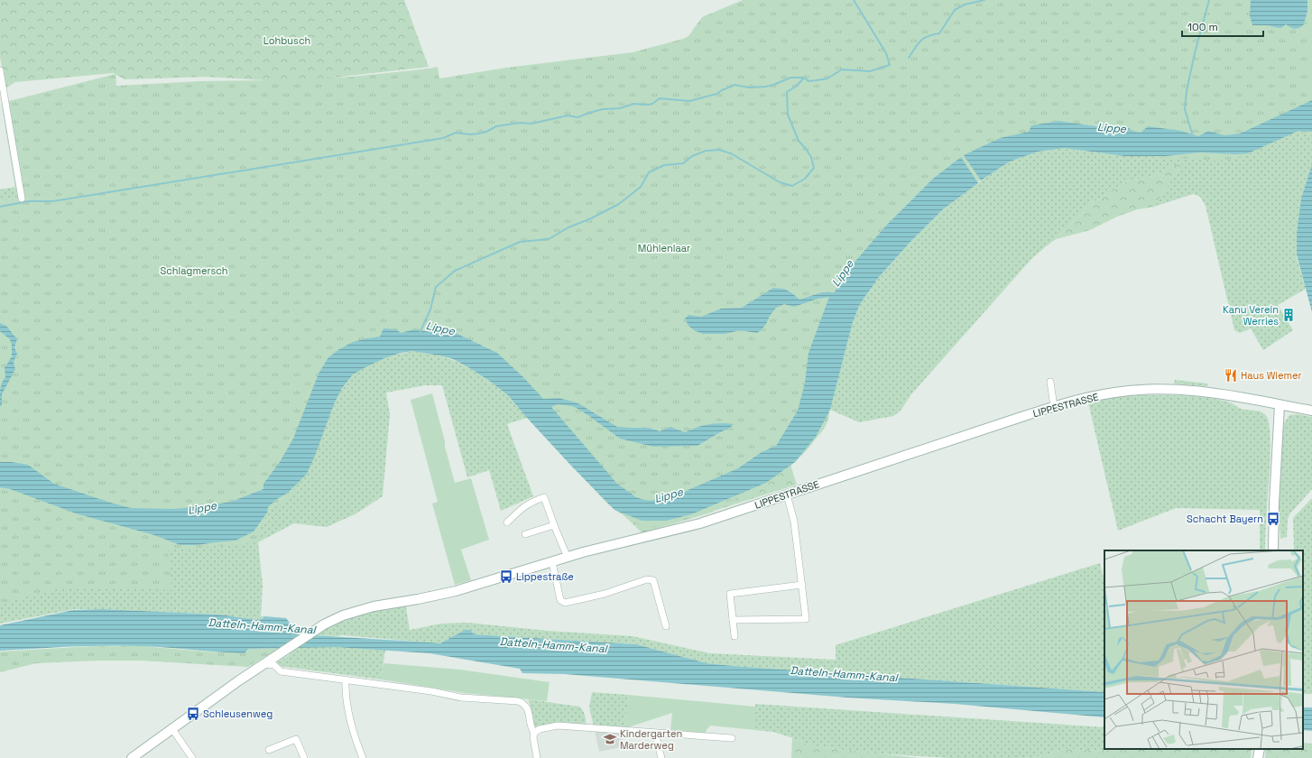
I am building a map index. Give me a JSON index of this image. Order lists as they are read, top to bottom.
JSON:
{
  "streets": {
    "main road": ["LIPPESTRASSE"]
  },
  "water": ["Lippe", "Datteln-Hamm-Kanal"],
  "parks": ["Lohbusch", "Mühlenlaar", "Schlagmersch"],
  "places": {
    "building": ["Kanu Verein Werries"],
    "restaurant": ["Haus Wiemer"],
    "bus stop": ["Schacht Bayern", "Lippestraße", "Schleusenweg"],
    "school or university": ["Kindergarten Marderweg"]
  },
  "scale_bar": "100 m"
}
